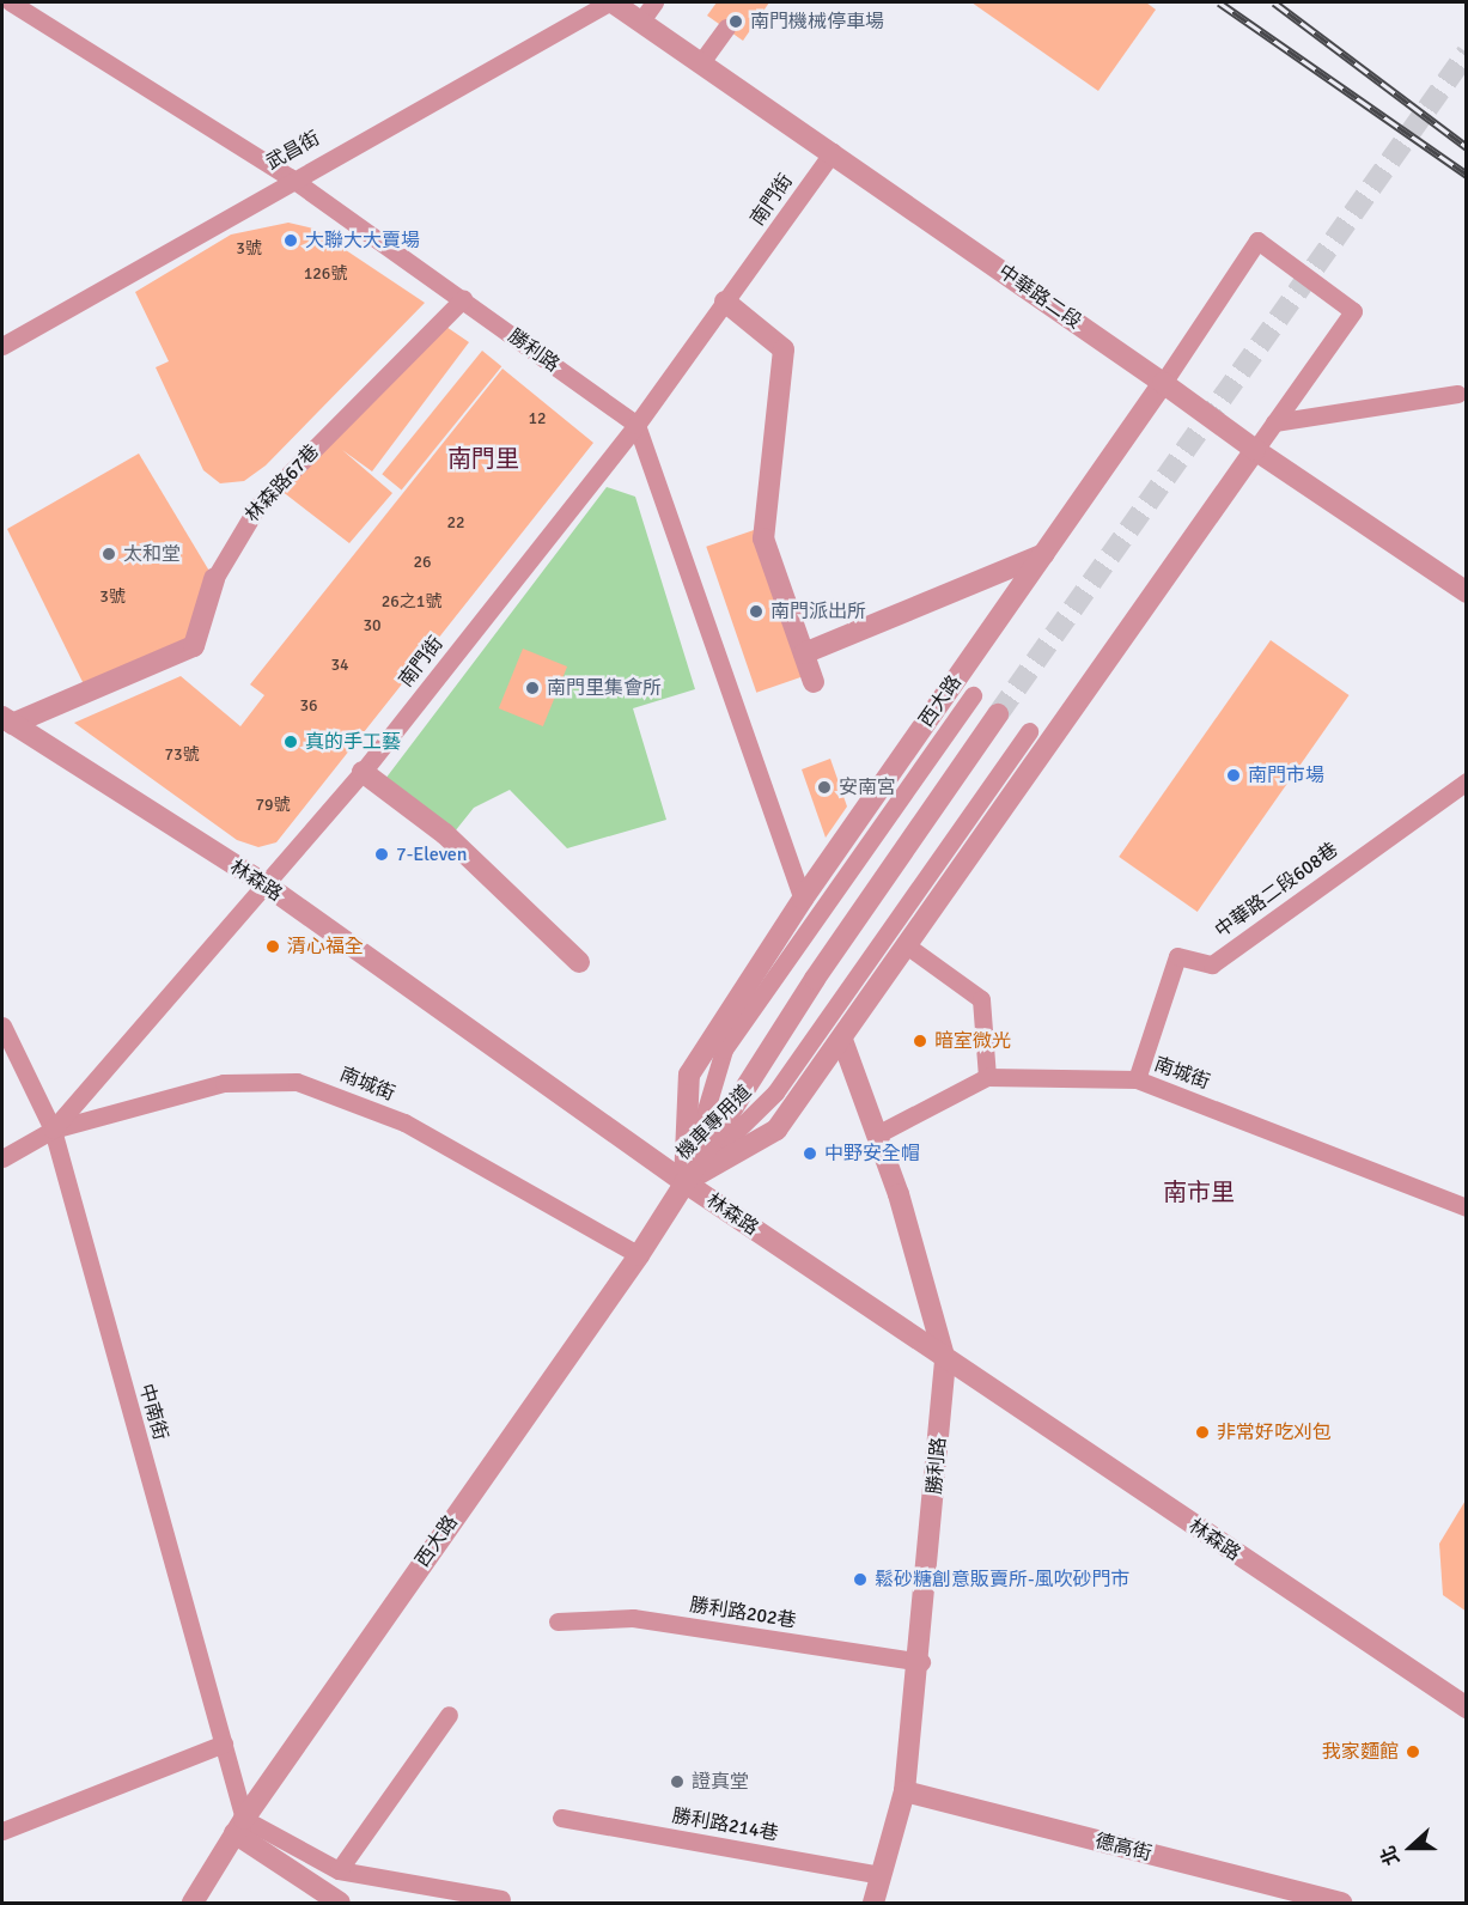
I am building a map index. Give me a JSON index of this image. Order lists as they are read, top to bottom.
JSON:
{
  "streets": {
    "street": [
      "中華路二段",
      "勝利路",
      "林森路67巷",
      "西大路",
      "林森路",
      "德高街"
    ],
    "lane": [
      "武昌街",
      "南門街",
      "中華路二段608巷",
      "南城街",
      "機車專用道",
      "中南街",
      "勝利路202巷",
      "勝利路214巷"
    ]
  },
  "crossings": [
    ["武昌街", "中華路二段"],
    ["武昌街", "勝利路"],
    ["南門街", "中華路二段"],
    ["南門街", "勝利路"],
    ["南門街", "林森路"],
    ["南門街", "南城街"],
    ["南門街", "中南街"],
    ["中華路二段", "西大路"],
    ["勝利路", "林森路67巷"],
    ["勝利路", "西大路"],
    ["勝利路", "林森路"],
    ["勝利路", "南城街"],
    ["勝利路", "勝利路202巷"],
    ["勝利路", "勝利路214巷"],
    ["勝利路", "德高街"],
    ["林森路67巷", "林森路"],
    ["西大路", "林森路"],
    ["西大路", "南城街"],
    ["西大路", "機車專用道"],
    ["西大路", "中南街"],
    ["林森路", "機車專用道"],
    ["中華路二段608巷", "南城街"],
    ["南城街", "中南街"]
  ],
  "districts": ["南門里", "南市里"],
  "places": [
    "南門機械停車場",
    "大聯大大賣場",
    "太和堂",
    "南門派出所",
    "南門里集會所",
    "真的手工藝",
    "南門市場",
    "安南宮",
    "7-Eleven",
    "清心福全",
    "暗室微光",
    "中野安全帽",
    "非常好吃刈包",
    "鬆砂糖創意販賣所-風吹砂門市",
    "我家麵館",
    "證真堂"
  ],
  "house_numbers": [
    "3號",
    "126號",
    "12",
    "22",
    "26",
    "3號",
    "26之1號",
    "30",
    "34",
    "36",
    "73號",
    "79號"
  ],
  "north": "left"
}
